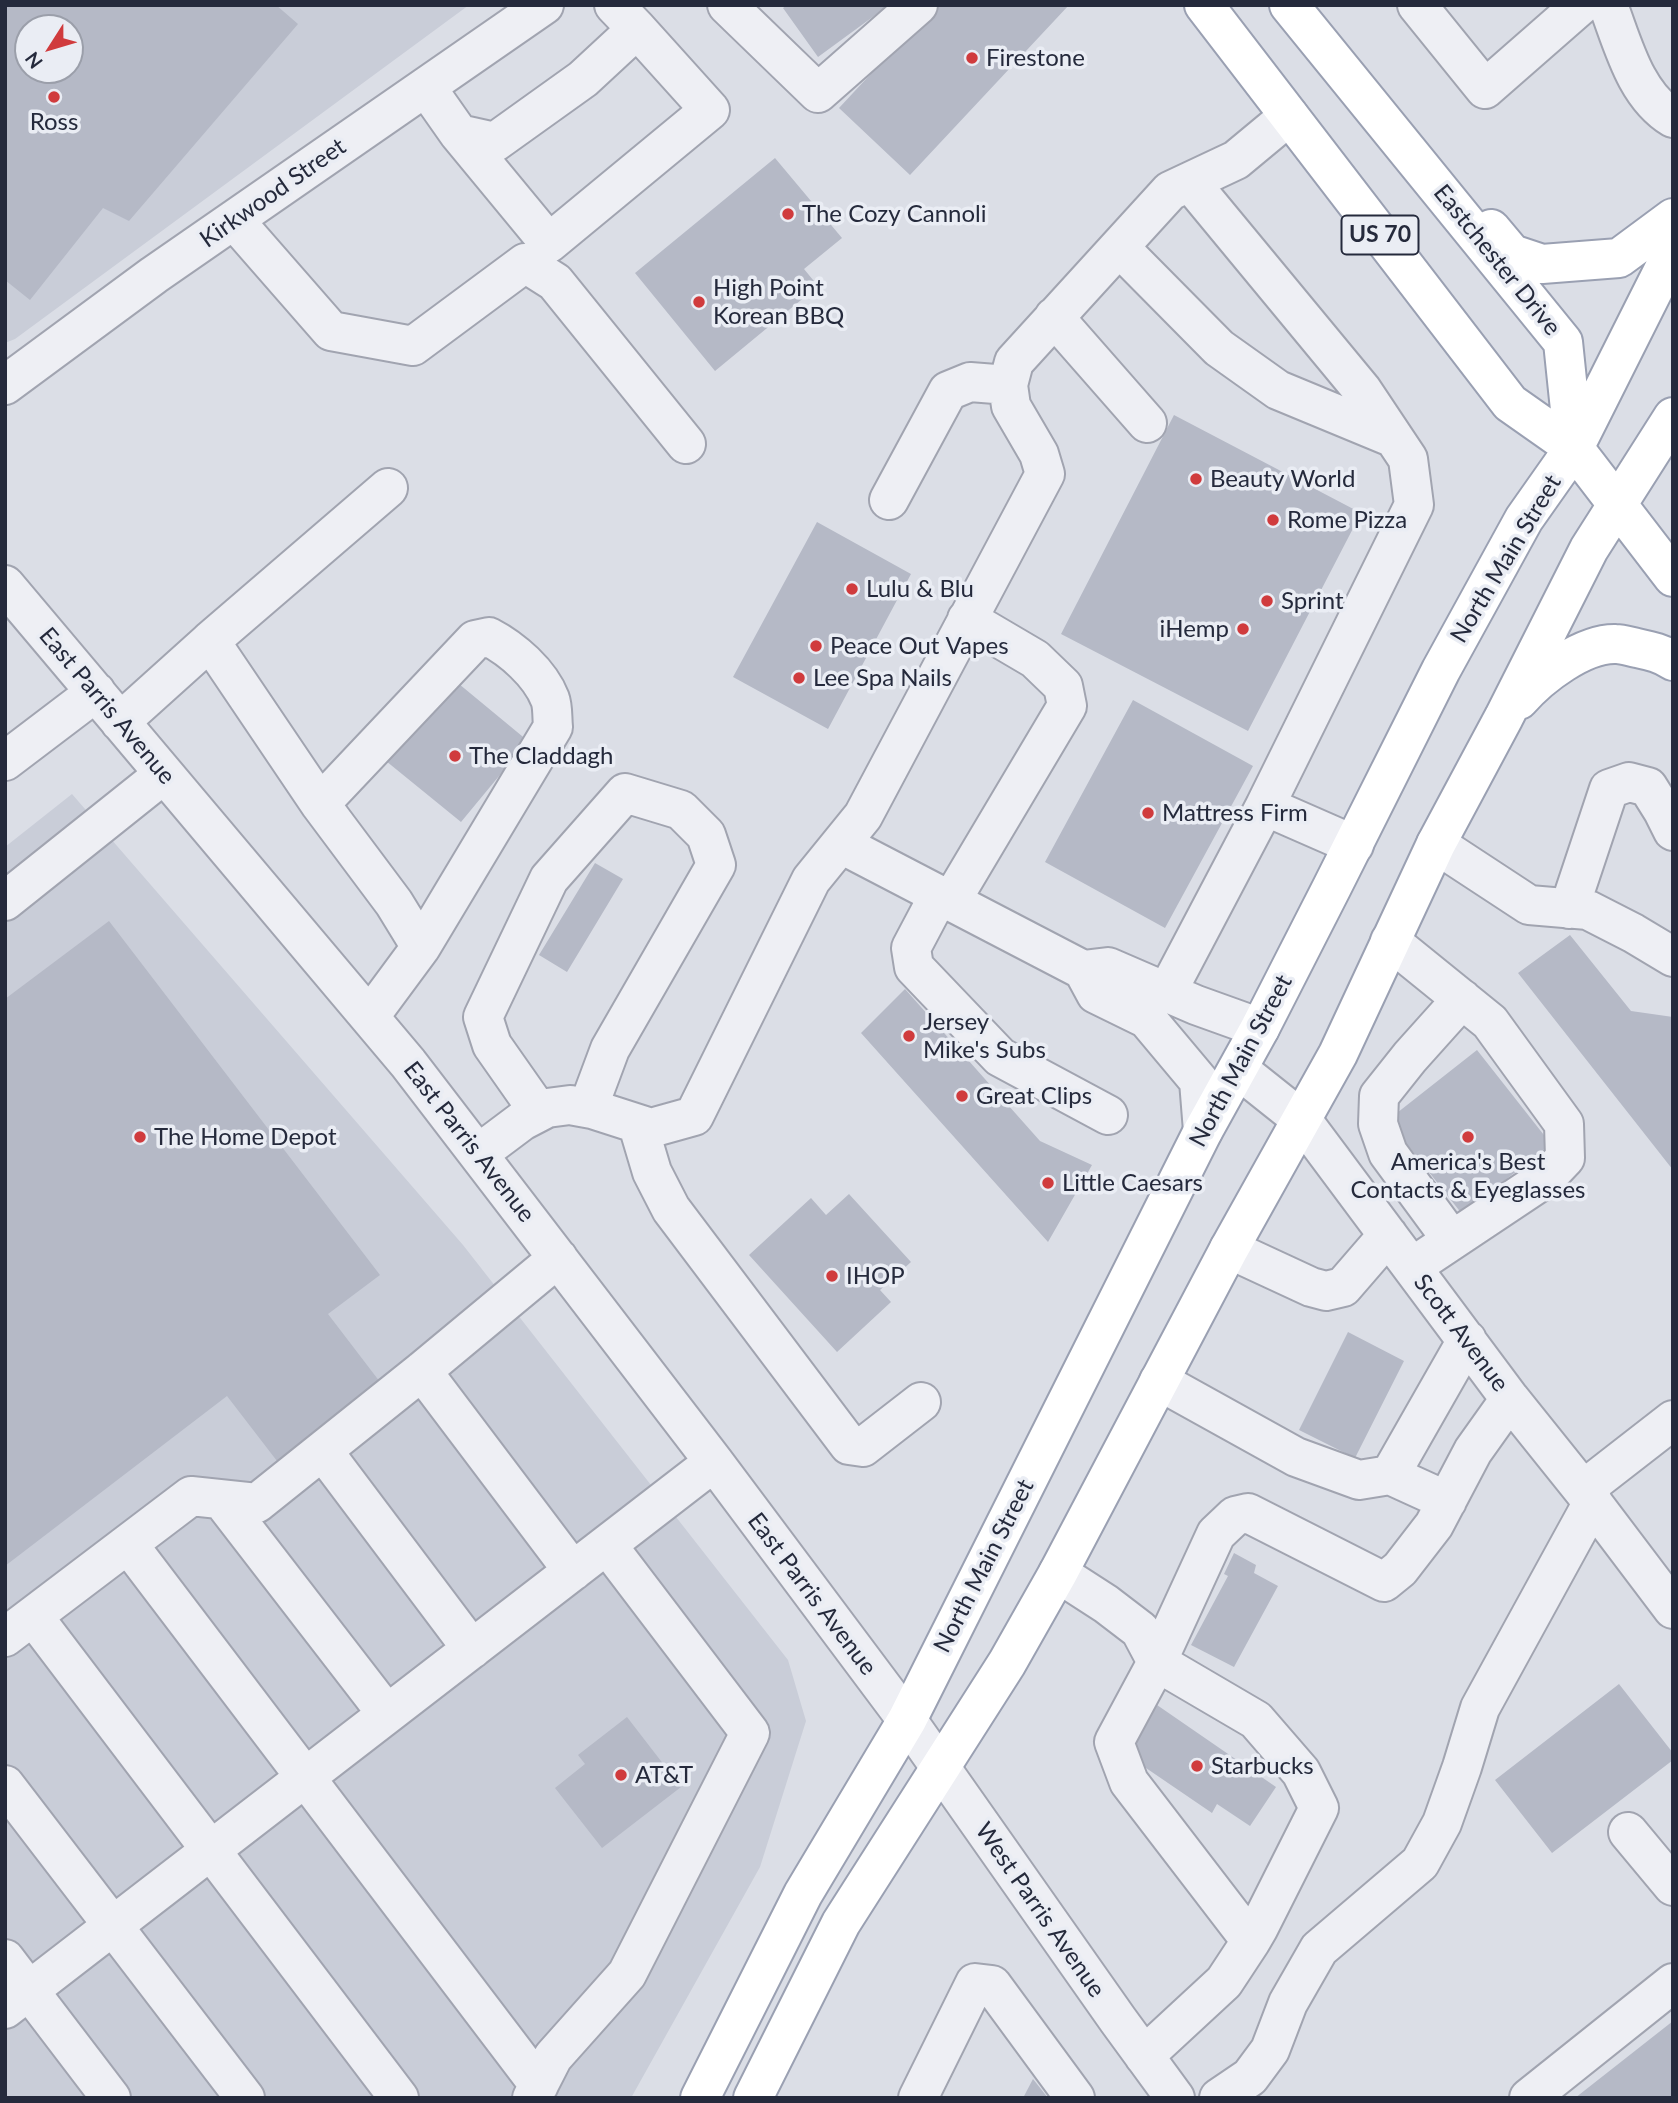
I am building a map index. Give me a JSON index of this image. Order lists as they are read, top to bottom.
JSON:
{
  "streets": {
    "main road": ["US 70", "Eastchester Drive", "North Main Street"],
    "street": [
      "Kirkwood Street",
      "East Parris Avenue",
      "Scott Avenue",
      "West Parris Avenue"
    ]
  },
  "crossings": [
    ["US 70", "Eastchester Drive"],
    ["US 70", "North Main Street"],
    ["Eastchester Drive", "North Main Street"],
    ["North Main Street", "East Parris Avenue"],
    ["North Main Street", "Scott Avenue"],
    ["North Main Street", "West Parris Avenue"],
    ["East Parris Avenue", "West Parris Avenue"]
  ],
  "places": [
    "Firestone",
    "Ross",
    "The Cozy Cannoli",
    "High Point Korean BBQ",
    "Beauty World",
    "Rome Pizza",
    "Lulu & Blu",
    "Sprint",
    "iHemp",
    "Peace Out Vapes",
    "Lee Spa Nails",
    "The Claddagh",
    "Mattress Firm",
    "Jersey Mike's Subs",
    "Great Clips",
    "The Home Depot",
    "America's Best Contacts & Eyeglasses",
    "Little Caesars",
    "IHOP",
    "Starbucks",
    "AT&T"
  ],
  "north": "bottom left"
}
